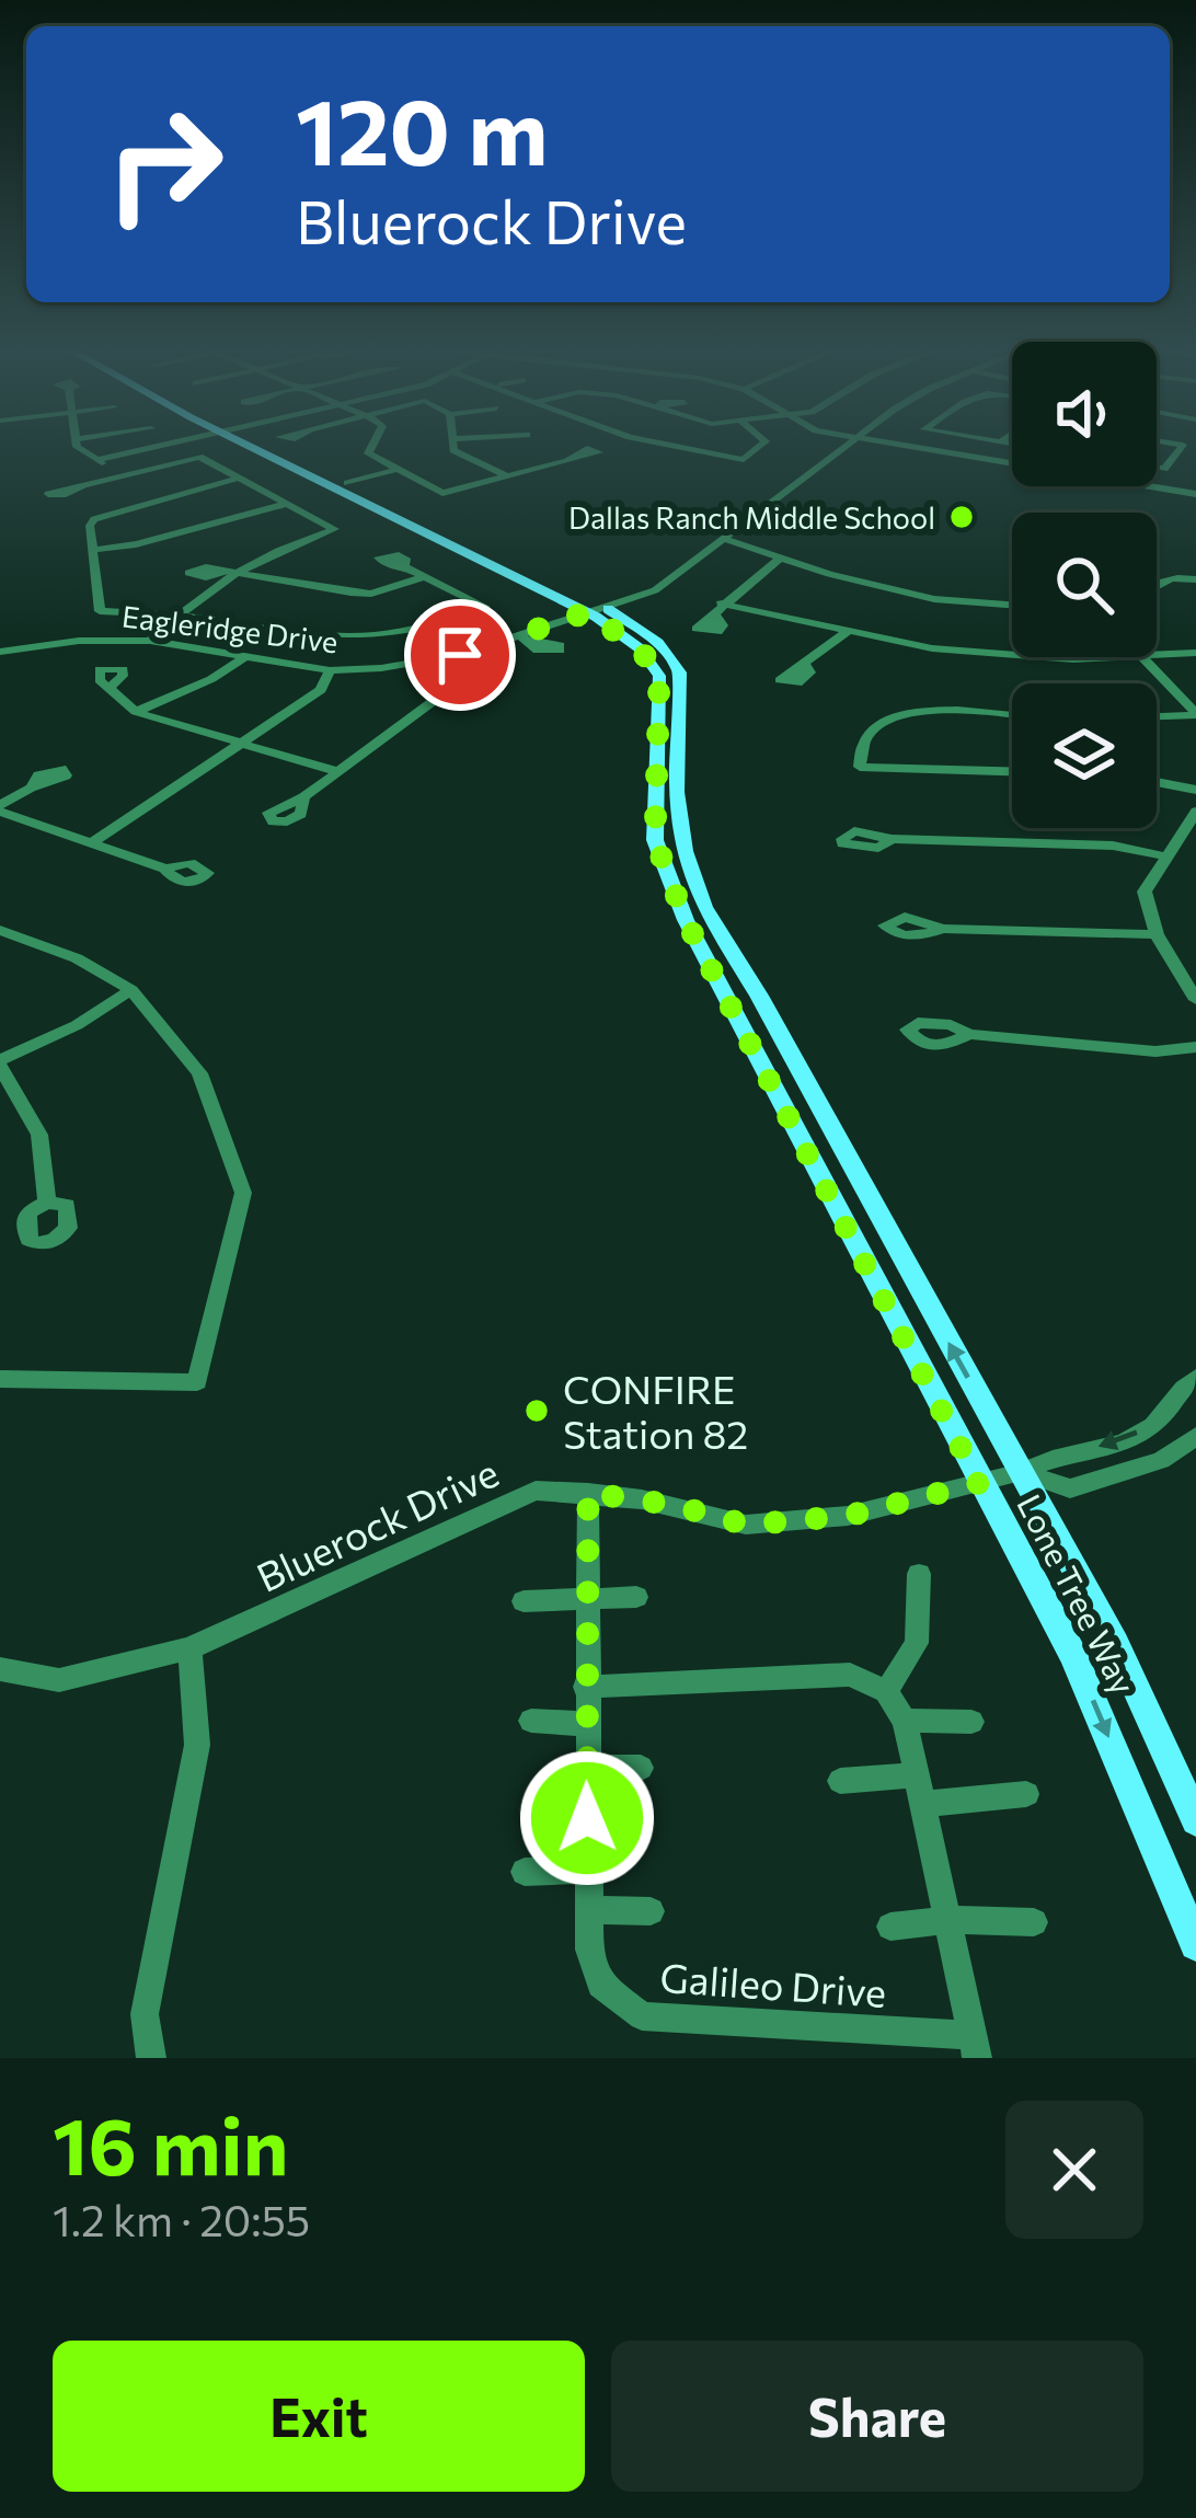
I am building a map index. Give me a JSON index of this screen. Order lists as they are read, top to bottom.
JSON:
{
  "streets": {
    "main road": ["Lone Tree Way"],
    "street": ["Eagleridge Drive", "Bluerock Drive", "Galileo Drive"]
  },
  "crossings": [
    ["Eagleridge Drive", "Lone Tree Way"],
    ["Bluerock Drive", "Lone Tree Way"],
    ["Bluerock Drive", "Galileo Drive"]
  ],
  "places": ["Dallas Ranch Middle School", "CONFIRE Station 82"],
  "page": {
    "turn": ["120 m", "Bluerock Drive"],
    "heading": ["16 min", "1.2 km · 20:55"],
    "buttons": ["Exit", "Share"]
  }
}
